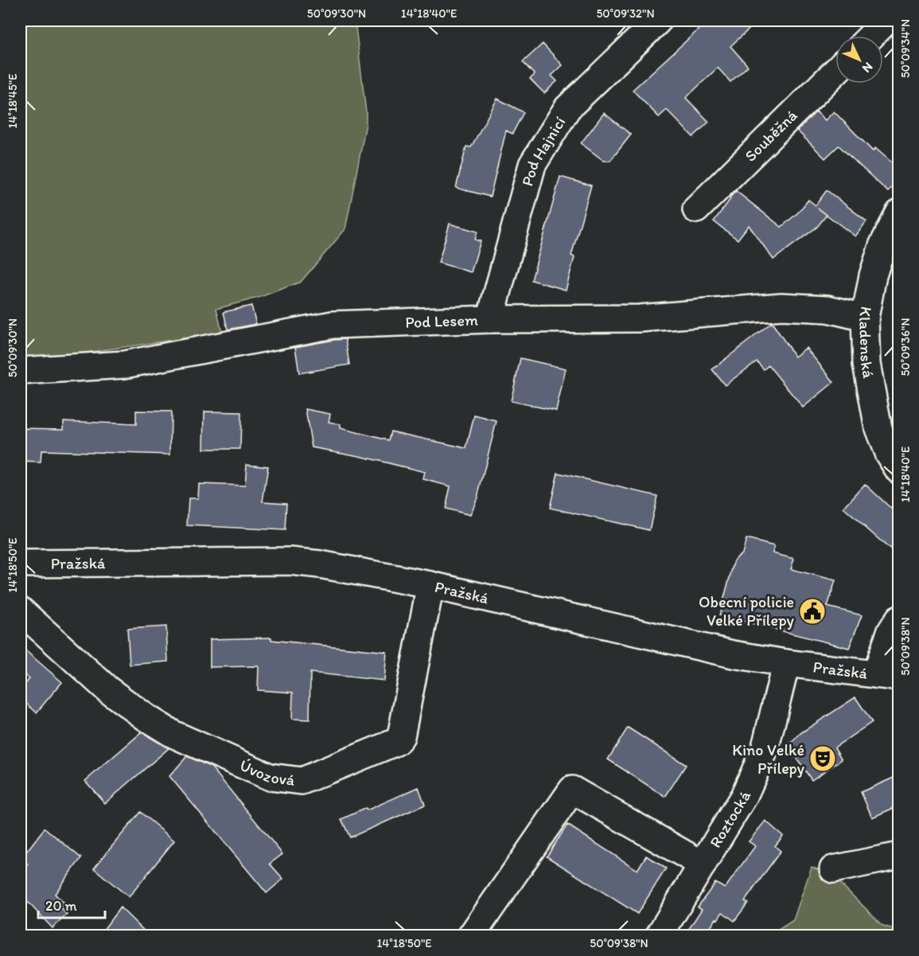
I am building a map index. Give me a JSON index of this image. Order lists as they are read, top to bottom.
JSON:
{
  "streets": {
    "street": [
      "Souběžná",
      "Pod Hajnicí",
      "Pod Lesem",
      "Kladenská",
      "Pražská",
      "Úvozová",
      "Roztocká"
    ]
  },
  "crossings": [
    ["Pod Hajnicí", "Pod Lesem"],
    ["Pod Lesem", "Kladenská"],
    ["Pražská", "Úvozová"],
    ["Pražská", "Roztocká"]
  ],
  "places": {
    "public building": ["Obecní policie Velké Přílepy"],
    "theatre": ["Kino Velké Přílepy"]
  },
  "scale_bar": "20 m",
  "north": "bottom right",
  "coordinates": [
    "50°09'30\"N",
    "14°18'40\"E",
    "50°09'32\"N",
    "50°09'34\"N",
    "14°18'45\"E",
    "50°09'36\"N",
    "14°18'50\"E",
    "50°09'38\"N"
  ]
}
